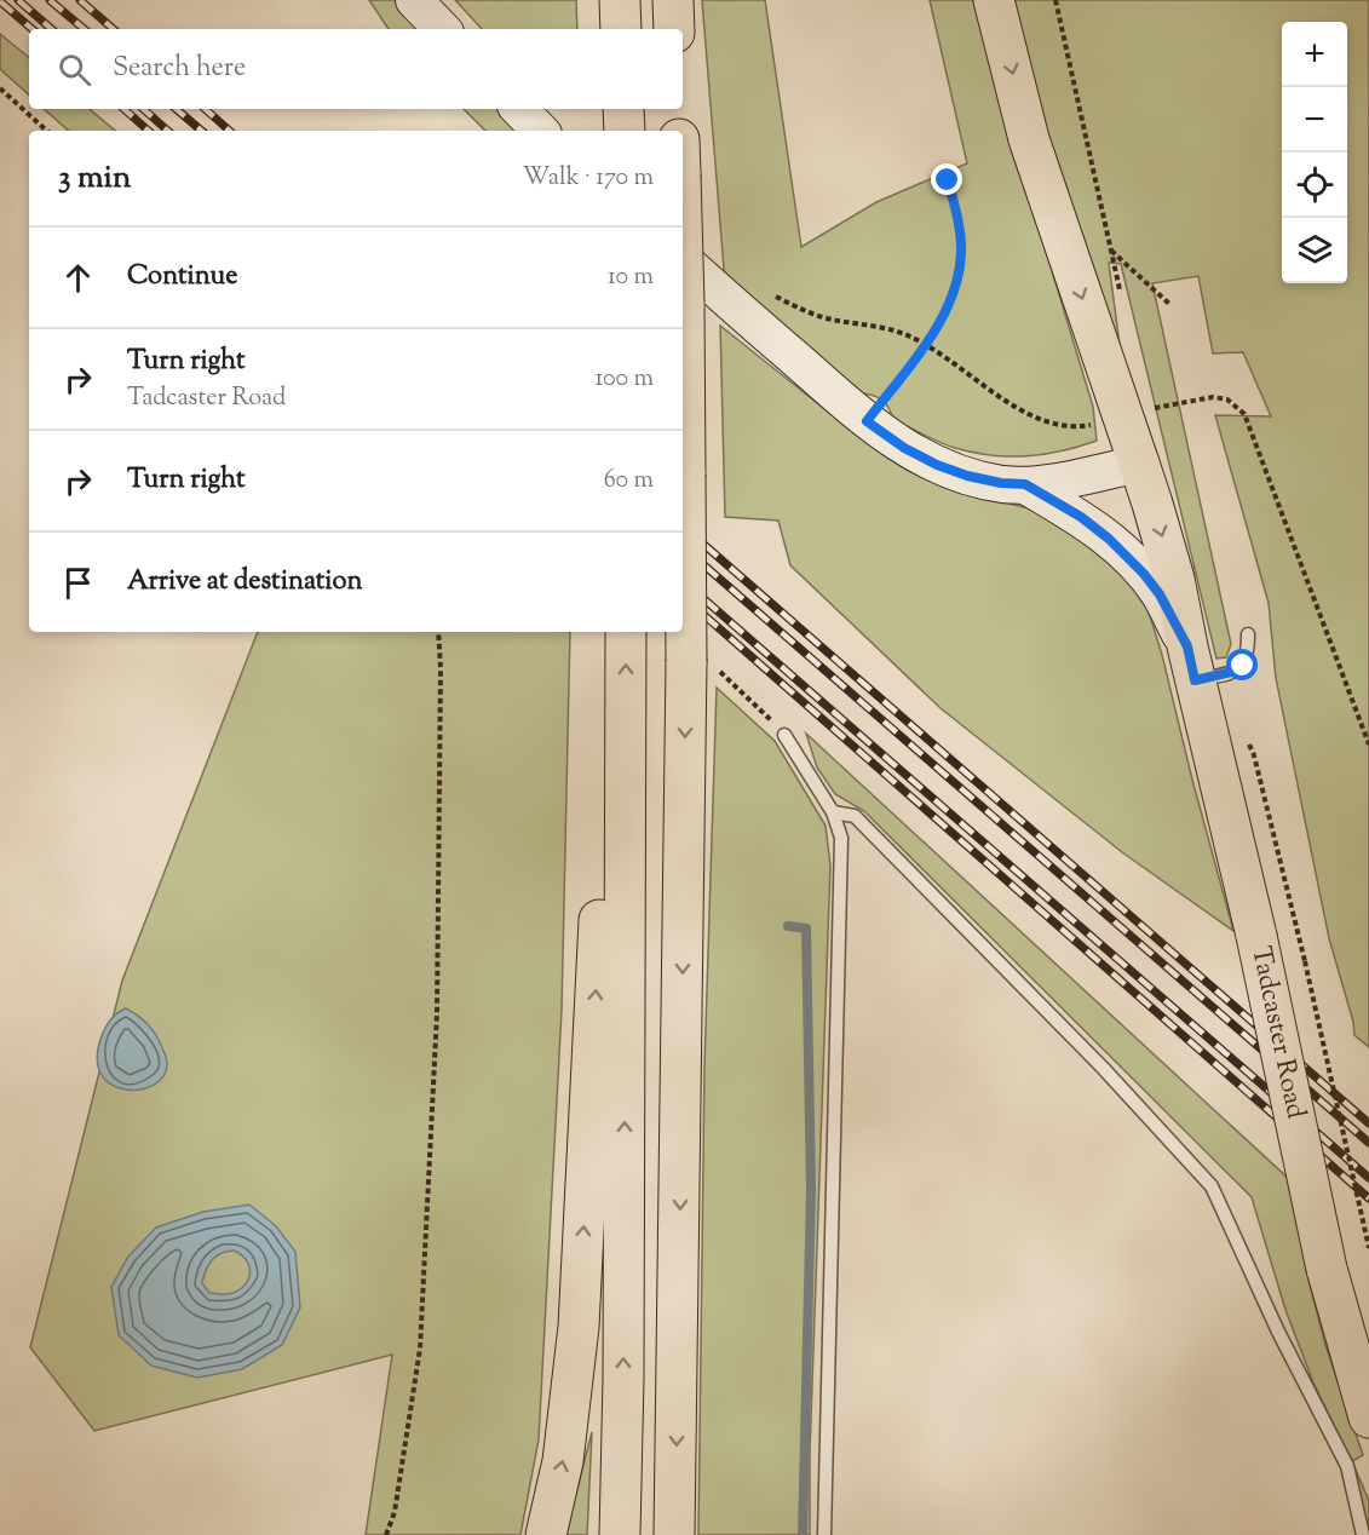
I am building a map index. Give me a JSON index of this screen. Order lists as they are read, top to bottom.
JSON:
{
  "streets": {
    "main road": ["Tadcaster Road"]
  },
  "page": {
    "map_buttons": ["+", "−"],
    "search": "Search here",
    "heading": ["3 min", "Walk · 170 m"],
    "list": [
      ["Continue", "10 m"],
      ["Turn right", "Tadcaster Road", "100 m"],
      ["Turn right", "60 m"],
      "Arrive at destination"
    ]
  }
}
